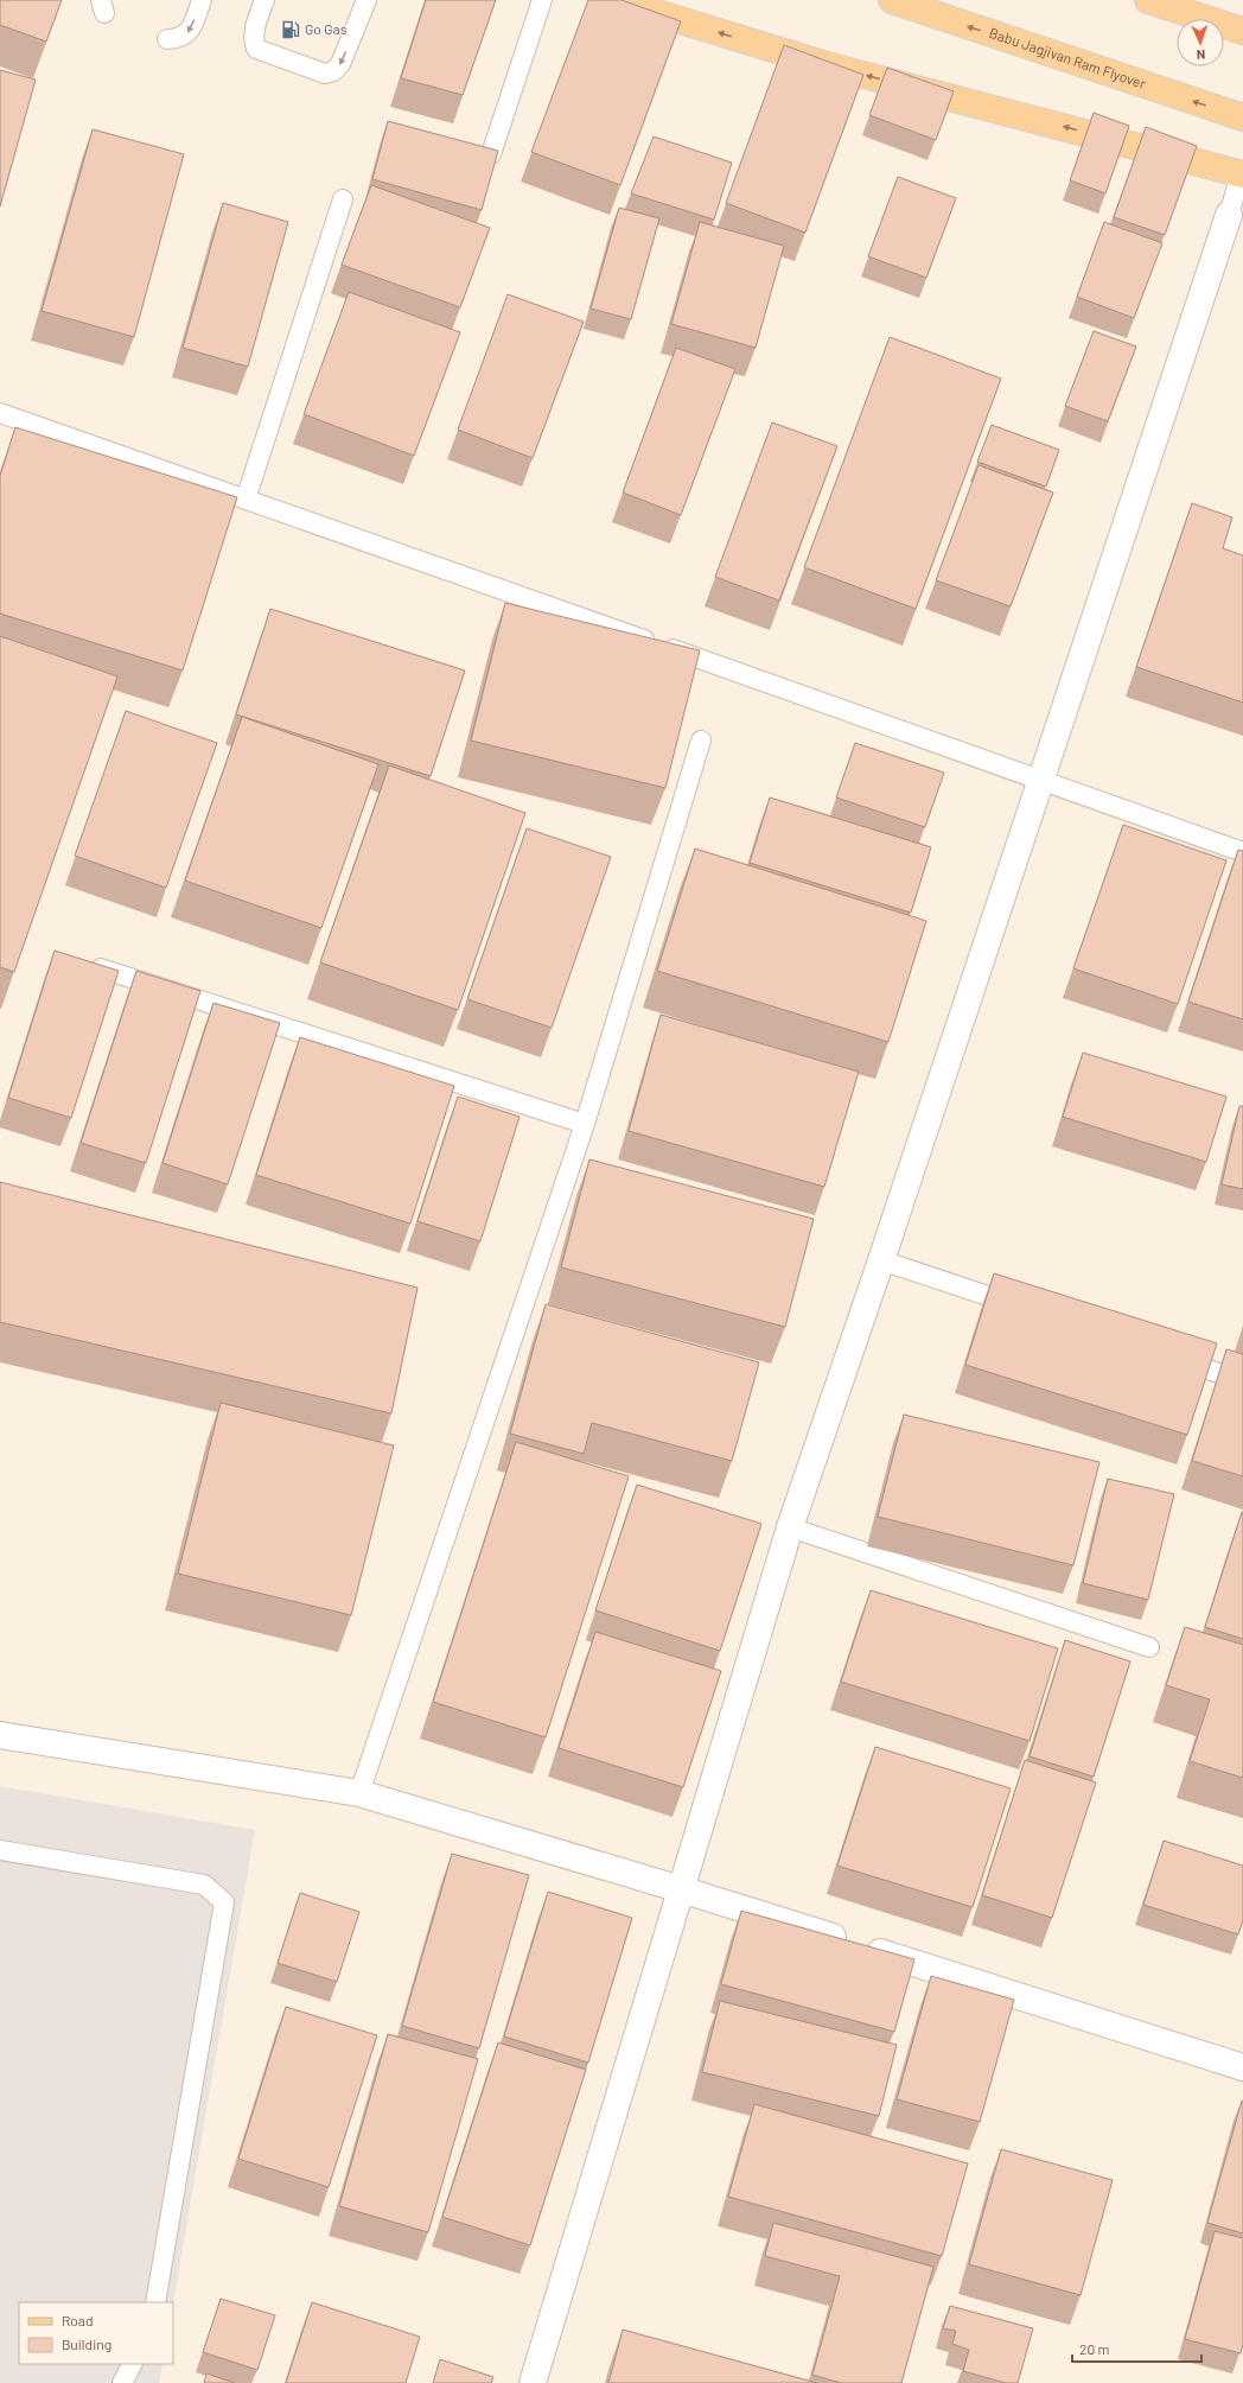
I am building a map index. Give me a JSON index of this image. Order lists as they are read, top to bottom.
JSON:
{
  "streets": {
    "main road": ["Babu Jagjivan Ram Flyover"]
  },
  "places": {
    "fuel station": ["Go Gas"]
  },
  "legend": ["Road", "Building"],
  "scale_bar": "20 m",
  "north": "bottom"
}
